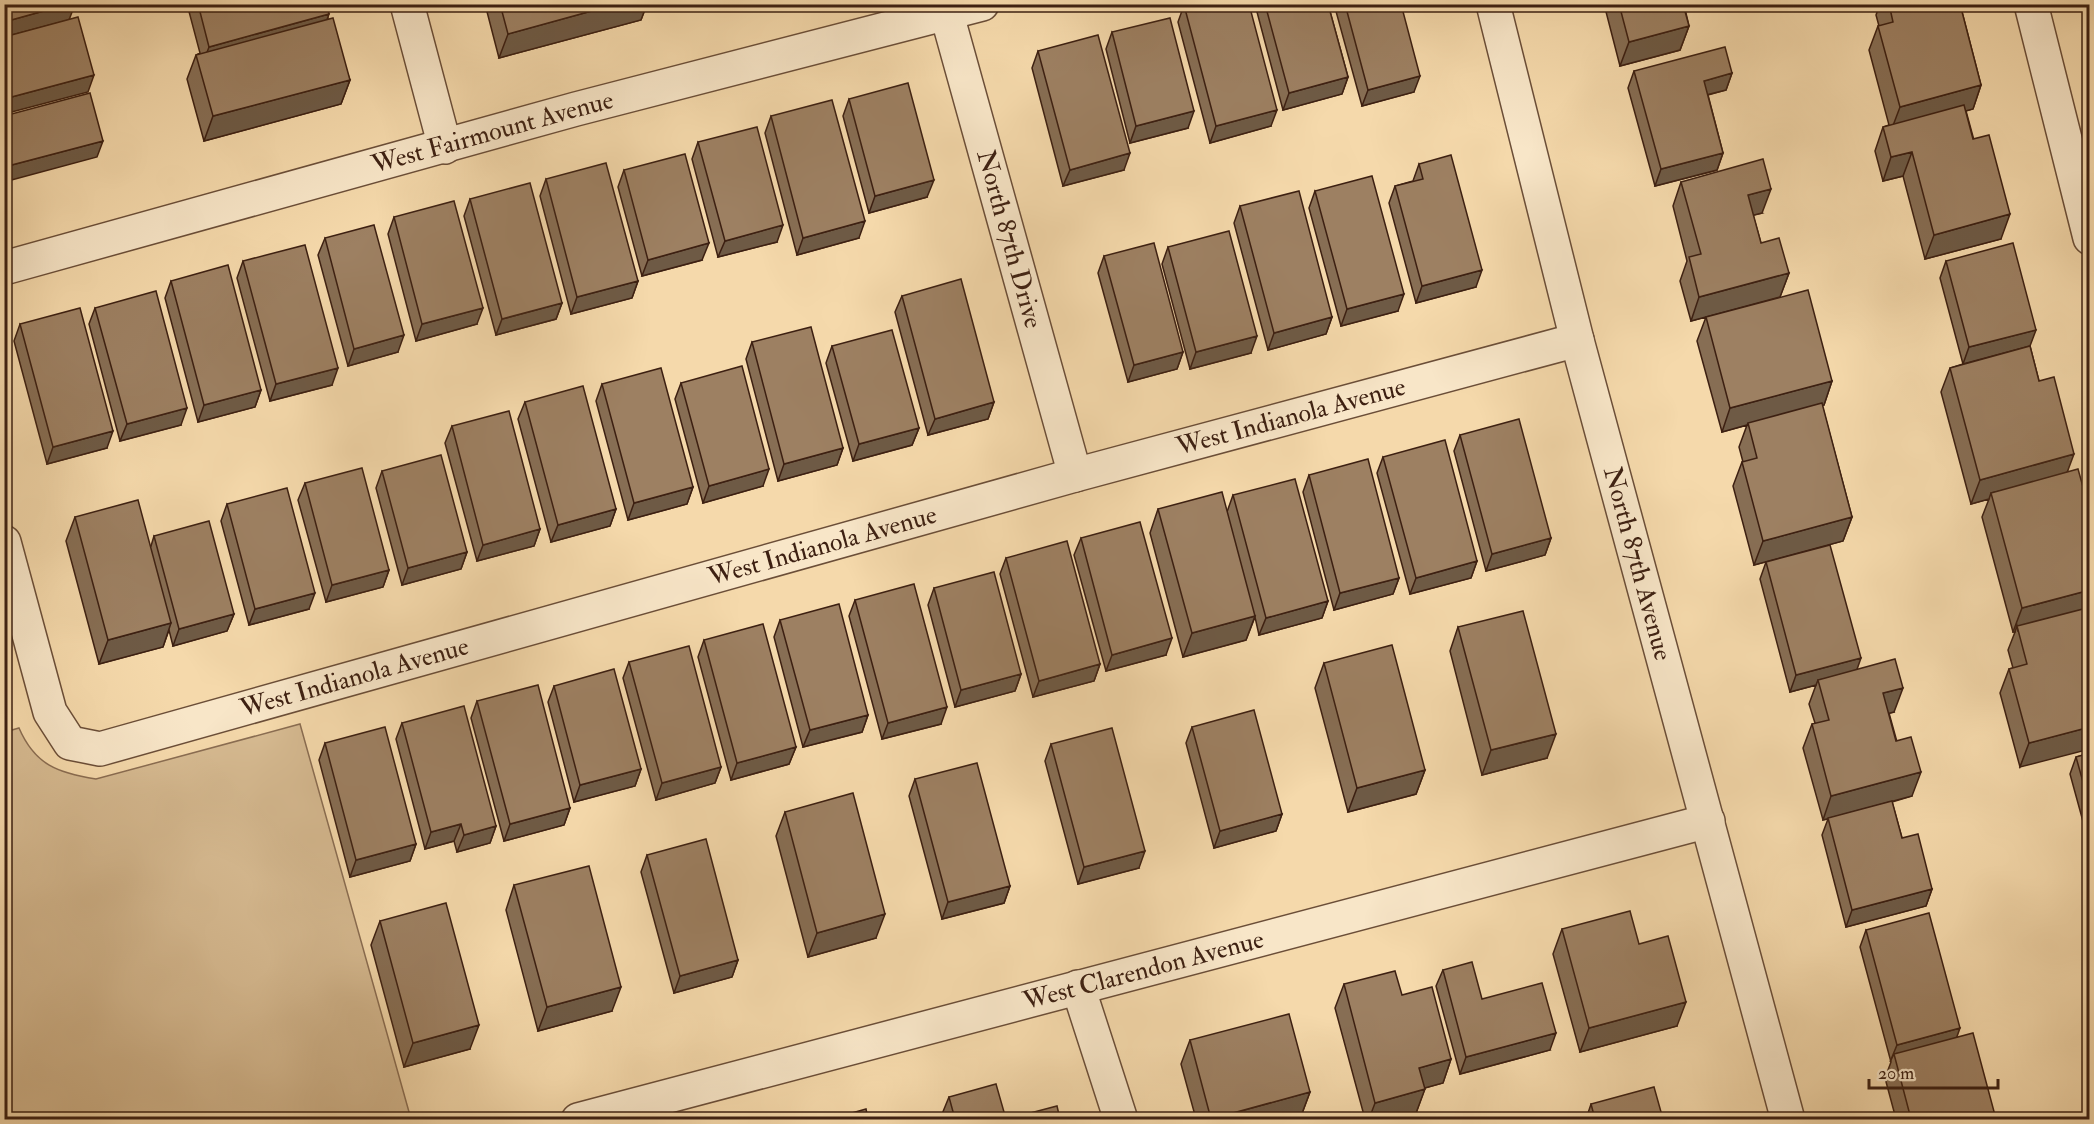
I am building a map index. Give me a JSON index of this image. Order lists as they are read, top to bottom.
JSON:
{
  "streets": {
    "street": [
      "West Fairmount Avenue",
      "North 87th Drive",
      "West Indianola Avenue",
      "North 87th Avenue",
      "West Clarendon Avenue"
    ]
  },
  "crossings": [
    ["West Fairmount Avenue", "North 87th Drive"],
    ["North 87th Drive", "West Indianola Avenue"],
    ["West Indianola Avenue", "North 87th Avenue"],
    ["North 87th Avenue", "West Clarendon Avenue"]
  ],
  "scale_bar": "20 m"
}
